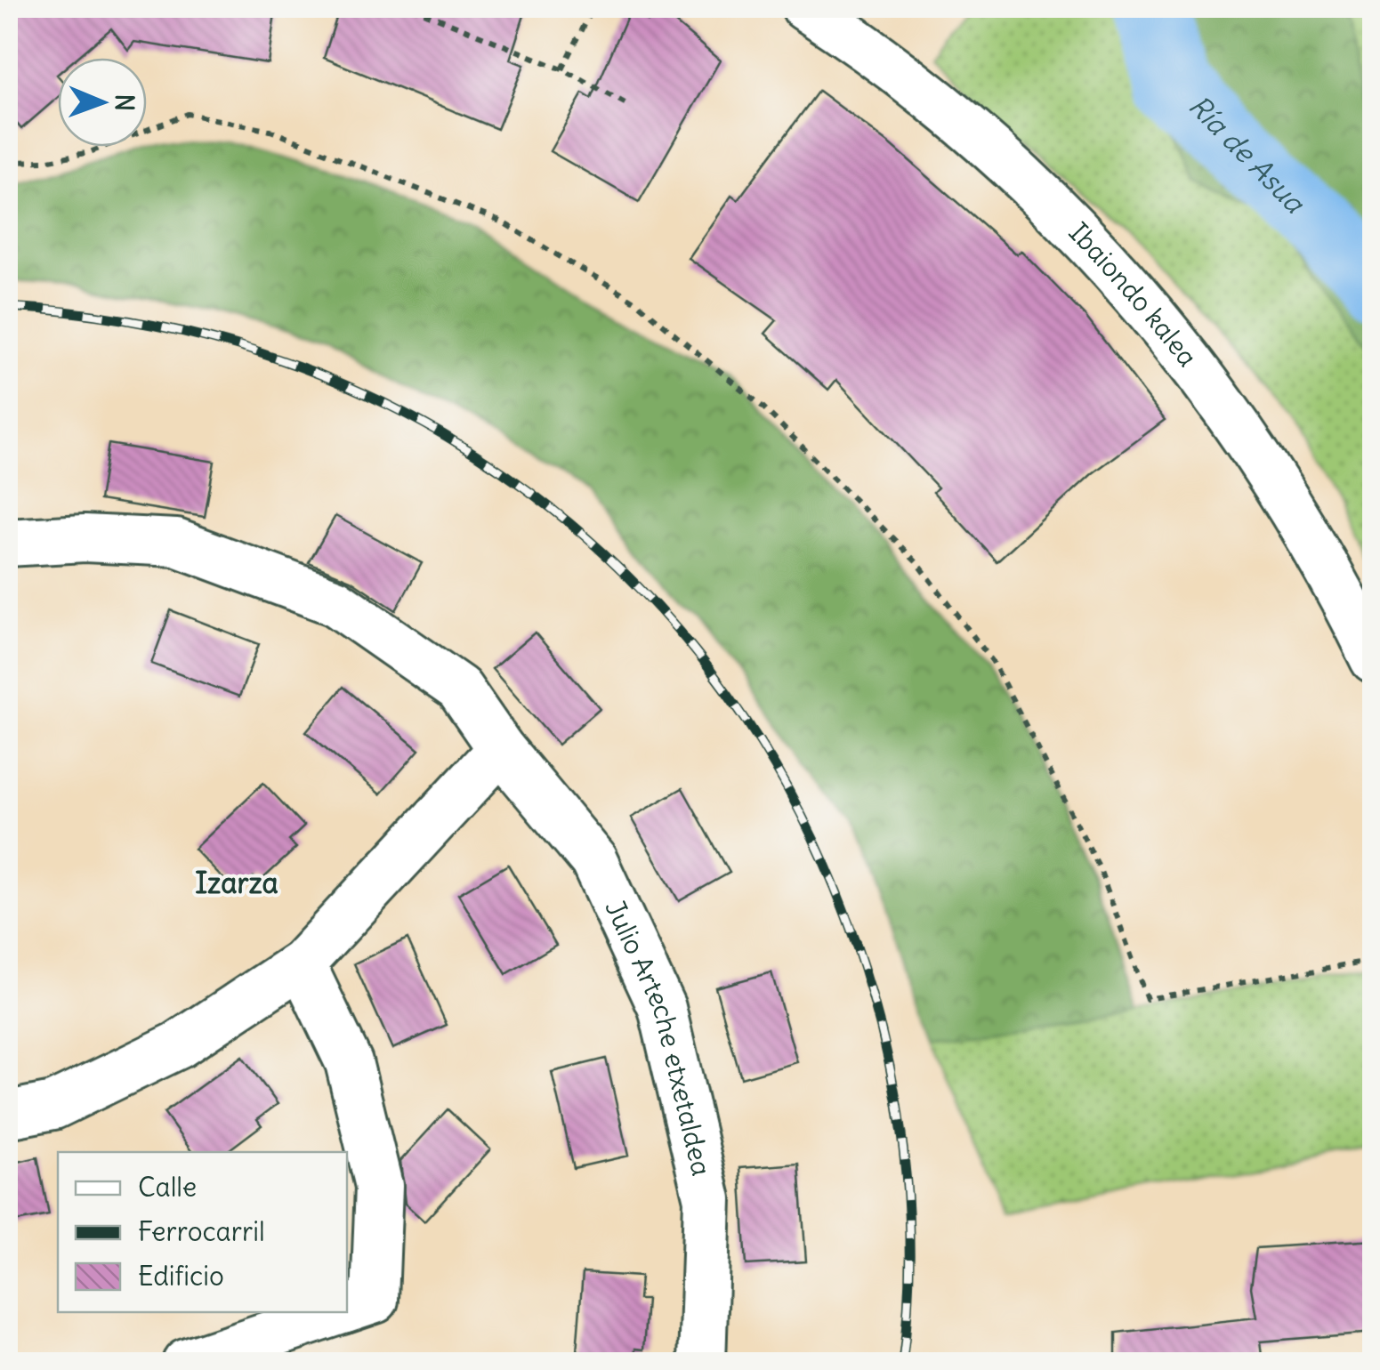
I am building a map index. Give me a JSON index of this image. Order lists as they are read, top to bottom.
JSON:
{
  "streets": {
    "street": ["Ibaiondo kalea", "Julio Arteche etxetaldea"]
  },
  "districts": ["Izarza"],
  "water": ["Ría de Asua"],
  "legend": ["Calle", "Ferrocarril", "Edificio"],
  "north": "right"
}
